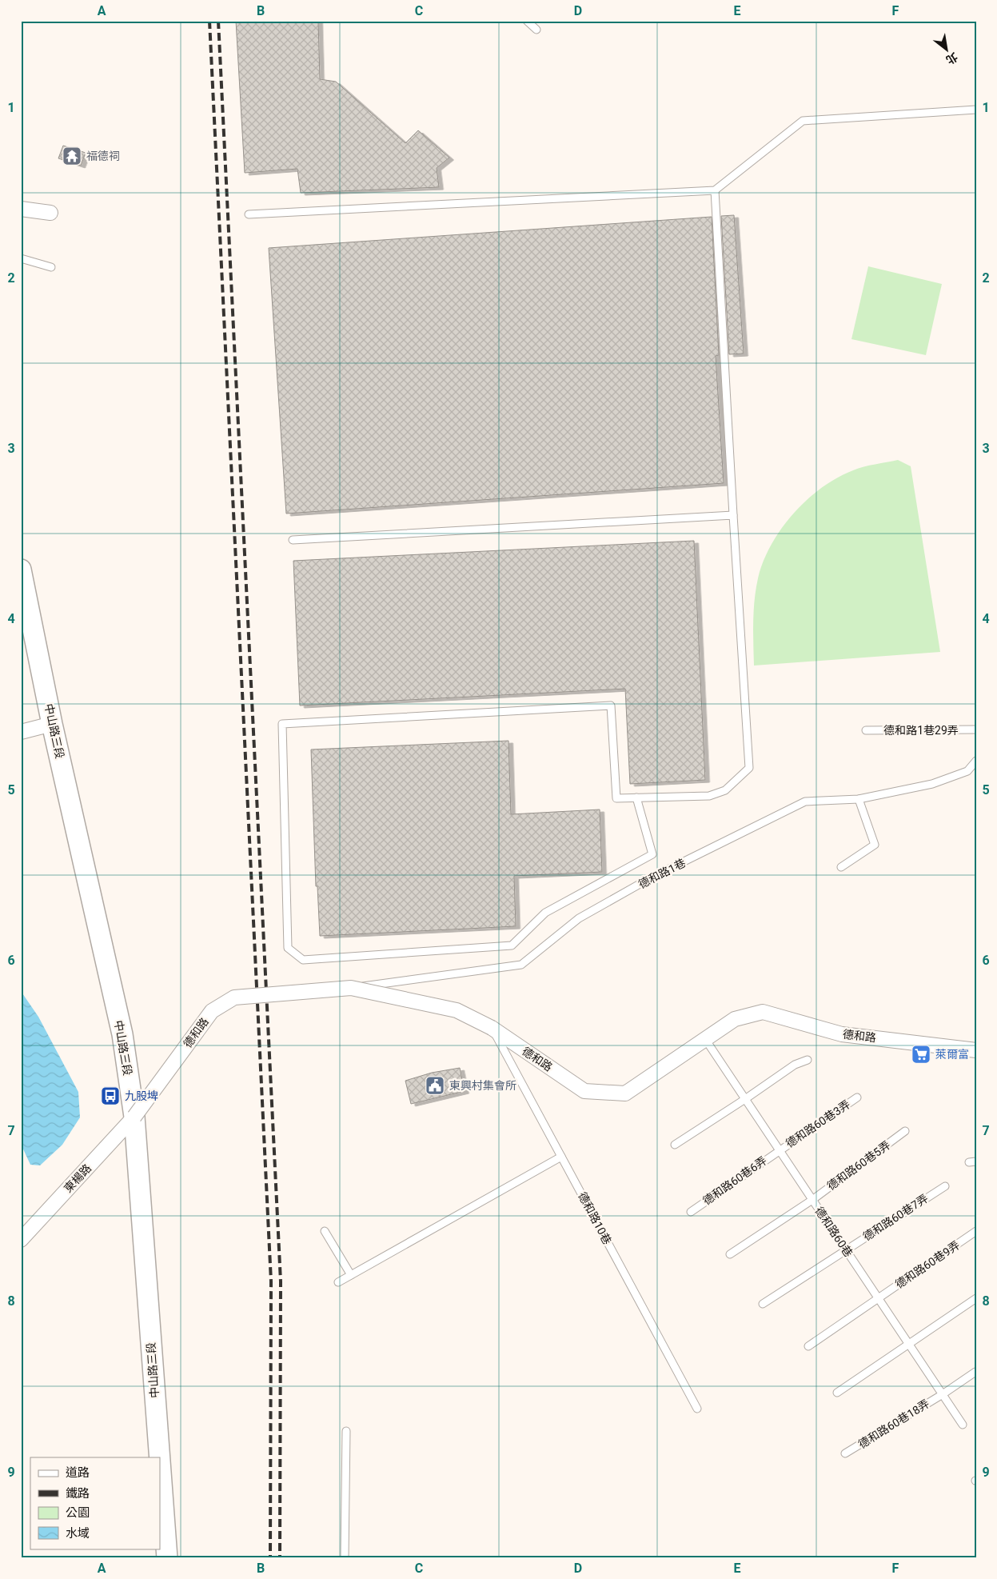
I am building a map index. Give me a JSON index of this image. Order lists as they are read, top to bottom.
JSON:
{
  "streets": {
    "street": ["中山路三段", "德和路", "東楊路"],
    "lane": [
      "德和路1巷29弄",
      "德和路1巷",
      "德和路60巷3弄",
      "德和路60巷5弄",
      "德和路60巷6弄",
      "德和路60巷7弄",
      "德和路10巷",
      "德和路60巷",
      "德和路60巷9弄",
      "德和路60巷18弄"
    ]
  },
  "crossings": [
    ["中山路三段", "德和路"],
    ["中山路三段", "東楊路"],
    ["德和路1巷", "德和路"],
    ["德和路", "東楊路"],
    ["德和路", "德和路10巷"],
    ["德和路", "德和路60巷"],
    ["德和路60巷3弄", "德和路60巷6弄"],
    ["德和路60巷3弄", "德和路60巷"],
    ["德和路60巷5弄", "德和路60巷"],
    ["德和路60巷6弄", "德和路60巷"],
    ["德和路60巷7弄", "德和路60巷"],
    ["德和路60巷", "德和路60巷9弄"],
    ["德和路60巷", "德和路60巷18弄"]
  ],
  "places": {
    "temple": ["福德祠"],
    "supermarket": ["萊爾富"],
    "public building": ["東興村集會所"],
    "bus stop": ["九股埤"]
  },
  "legend": [
    "道路",
    "鐵路",
    "公園",
    "水域"
  ],
  "north": "bottom right",
  "grid": {
    "columns": [
      "A",
      "B",
      "C",
      "D",
      "E",
      "F"
    ],
    "rows": [
      "1",
      "2",
      "3",
      "4",
      "5",
      "6",
      "7",
      "8",
      "9"
    ]
  }
}
